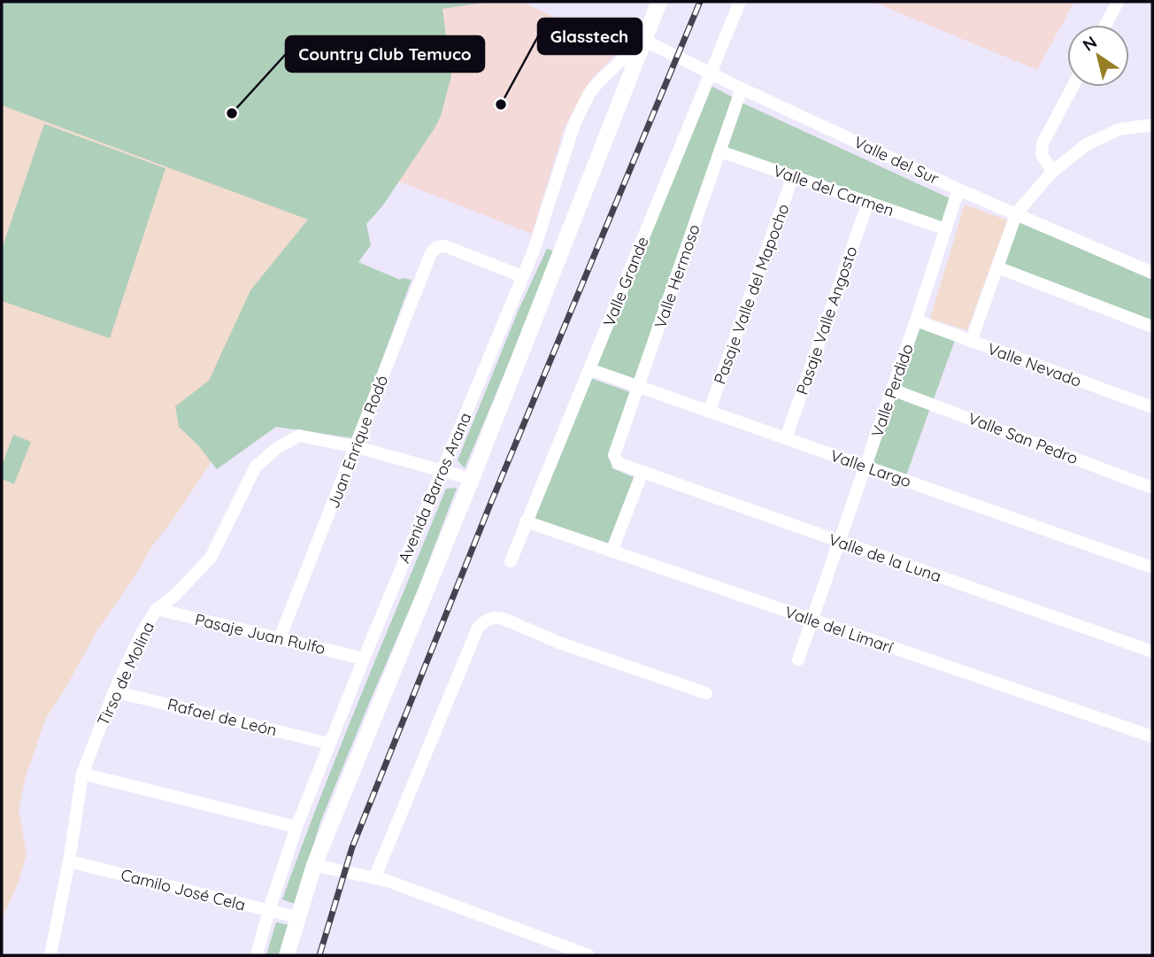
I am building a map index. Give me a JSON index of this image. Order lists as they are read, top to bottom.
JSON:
{
  "streets": {
    "main road": ["Avenida Barros Arana"],
    "street": [
      "Valle del Sur",
      "Valle del Carmen",
      "Valle Hermoso",
      "Valle Grande",
      "Pasaje Valle del Mapocho",
      "Pasaje Valle Angosto",
      "Valle Nevado",
      "Valle Perdido",
      "Valle San Pedro",
      "Juan Enrique Rodó",
      "Valle Largo",
      "Valle de la Luna",
      "Valle del Limarí",
      "Pasaje Juan Rulfo",
      "Tirso de Molina",
      "Rafael de León",
      "Camilo José Cela"
    ]
  },
  "crossings": [
    ["Valle del Sur", "Valle Hermoso"],
    ["Valle del Sur", "Valle Grande"],
    ["Valle del Sur", "Valle Perdido"],
    ["Valle del Sur", "Avenida Barros Arana"],
    ["Valle del Carmen", "Valle Hermoso"],
    ["Valle del Carmen", "Pasaje Valle del Mapocho"],
    ["Valle del Carmen", "Pasaje Valle Angosto"],
    ["Valle del Carmen", "Valle Perdido"],
    ["Valle Hermoso", "Valle Largo"],
    ["Valle Hermoso", "Valle de la Luna"],
    ["Valle Grande", "Valle Largo"],
    ["Valle Grande", "Valle del Limarí"],
    ["Pasaje Valle del Mapocho", "Valle Largo"],
    ["Pasaje Valle Angosto", "Valle Largo"],
    ["Valle Nevado", "Valle Perdido"],
    ["Valle Perdido", "Valle San Pedro"],
    ["Valle Perdido", "Valle Largo"],
    ["Valle Perdido", "Valle de la Luna"],
    ["Valle Perdido", "Valle del Limarí"],
    ["Juan Enrique Rodó", "Avenida Barros Arana"],
    ["Juan Enrique Rodó", "Pasaje Juan Rulfo"],
    ["Juan Enrique Rodó", "Tirso de Molina"],
    ["Avenida Barros Arana", "Pasaje Juan Rulfo"],
    ["Avenida Barros Arana", "Tirso de Molina"],
    ["Avenida Barros Arana", "Rafael de León"],
    ["Avenida Barros Arana", "Camilo José Cela"],
    ["Pasaje Juan Rulfo", "Tirso de Molina"],
    ["Tirso de Molina", "Rafael de León"],
    ["Tirso de Molina", "Camilo José Cela"]
  ],
  "places": ["Glasstech", "Country Club Temuco"],
  "north": "top left"
}
